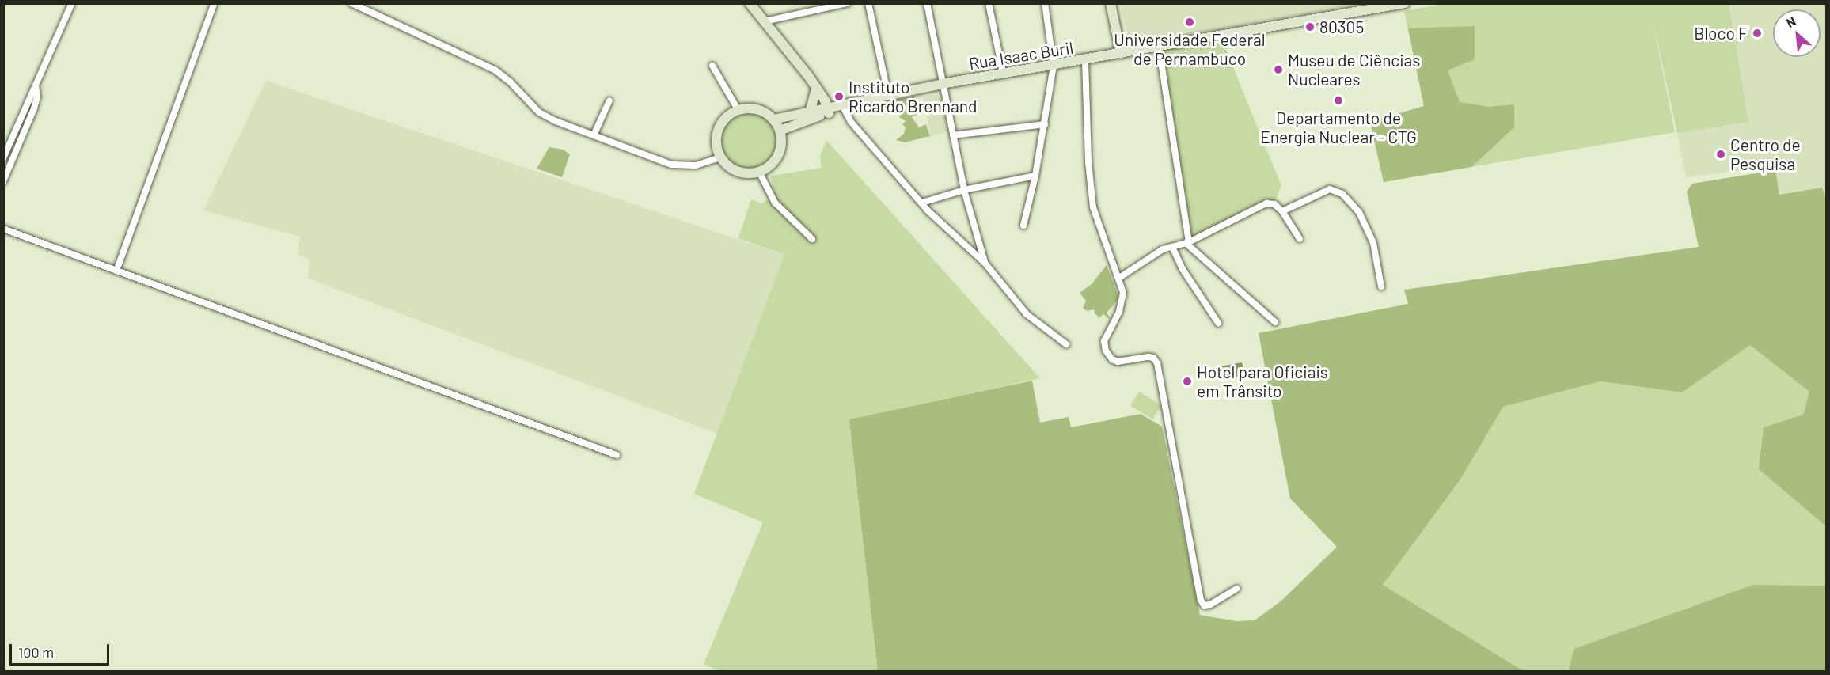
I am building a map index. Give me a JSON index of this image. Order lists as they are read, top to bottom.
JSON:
{
  "streets": {
    "main road": ["Rua Isaac Buril"]
  },
  "places": [
    "Universidade Federal de Pernambuco",
    "80305",
    "Bloco F",
    "Museu de Ciências Nucleares",
    "Instituto Ricardo Brennand",
    "Departamento de Energia Nuclear - CTG",
    "Centro de Pesquisa",
    "Hotel para Oficiais em Trânsito"
  ],
  "scale_bar": "100 m",
  "north": "top left"
}
